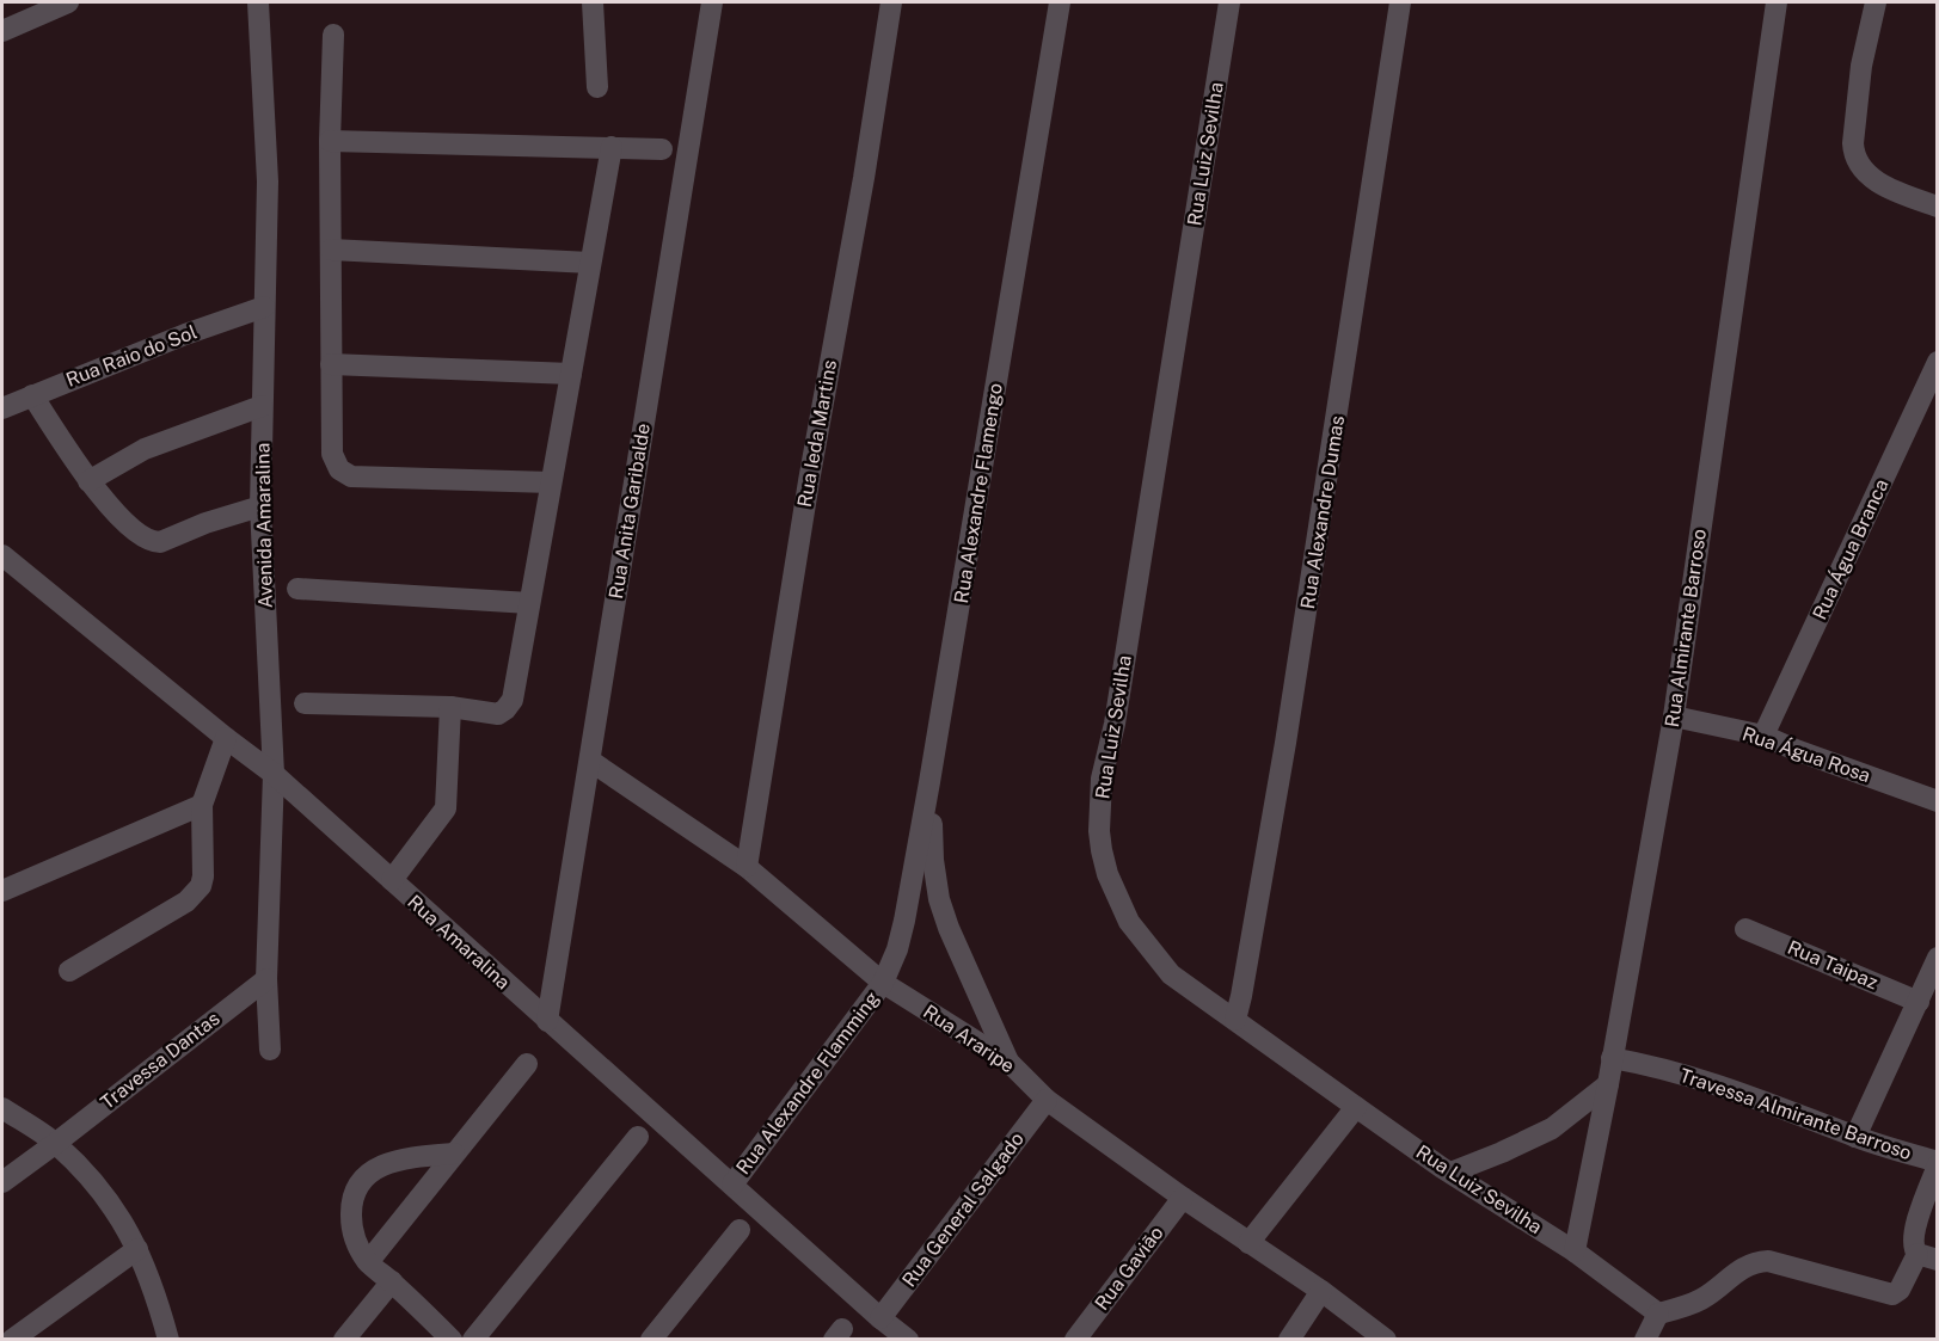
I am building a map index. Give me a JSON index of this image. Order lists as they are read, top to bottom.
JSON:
{
  "streets": {
    "street": [
      "Rua Luiz Sevilha",
      "Rua Raio do Sol",
      "Rua Ieda Martins",
      "Rua Alexandre Flamengo",
      "Rua Anita Garibalde",
      "Rua Alexandre Dumas",
      "Avenida Amaralina",
      "Rua Água Branca",
      "Rua Almirante Barroso",
      "Rua Água Rosa",
      "Rua Amaralina",
      "Rua Taipaz",
      "Rua Araripe",
      "Travessa Dantas",
      "Rua Alexandre Flamming",
      "Travessa Almirante Barroso",
      "Rua General Salgado",
      "Rua Gavião"
    ]
  },
  "crossings": [
    ["Rua Luiz Sevilha", "Rua Alexandre Dumas"],
    ["Rua Luiz Sevilha", "Rua Almirante Barroso"],
    ["Rua Raio do Sol", "Avenida Amaralina"],
    ["Rua Ieda Martins", "Rua Araripe"],
    ["Rua Alexandre Flamengo", "Rua Araripe"],
    ["Rua Alexandre Flamengo", "Rua Alexandre Flamming"],
    ["Rua Anita Garibalde", "Rua Amaralina"],
    ["Rua Anita Garibalde", "Rua Araripe"],
    ["Avenida Amaralina", "Rua Amaralina"],
    ["Avenida Amaralina", "Travessa Dantas"],
    ["Rua Água Branca", "Rua Água Rosa"],
    ["Rua Almirante Barroso", "Rua Água Rosa"],
    ["Rua Almirante Barroso", "Travessa Almirante Barroso"],
    ["Rua Amaralina", "Rua Alexandre Flamming"],
    ["Rua Amaralina", "Rua General Salgado"],
    ["Rua Araripe", "Rua Alexandre Flamming"],
    ["Rua Araripe", "Rua General Salgado"],
    ["Rua Araripe", "Rua Gavião"]
  ]
}
